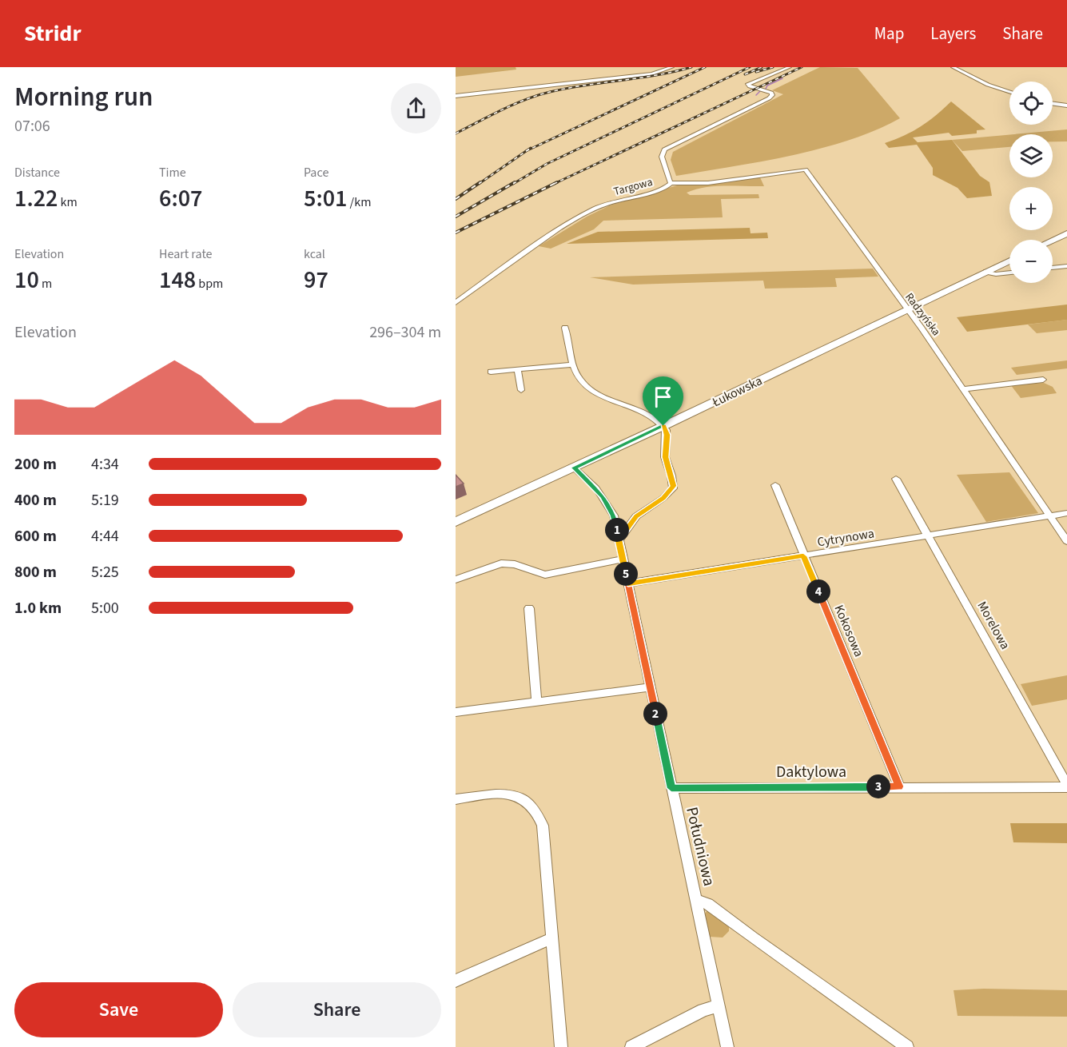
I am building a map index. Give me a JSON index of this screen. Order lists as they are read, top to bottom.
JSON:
{
  "streets": {
    "main road": ["Łukowska"],
    "street": [
      "Targowa",
      "Radzyńska",
      "Cytrynowa",
      "Morelowa",
      "Kokosowa",
      "Daktylowa",
      "Południowa"
    ]
  },
  "crossings": [
    ["Targowa", "Radzyńska"],
    ["Radzyńska", "Łukowska"],
    ["Radzyńska", "Cytrynowa"],
    ["Łukowska", "Południowa"],
    ["Cytrynowa", "Morelowa"],
    ["Cytrynowa", "Kokosowa"],
    ["Cytrynowa", "Południowa"],
    ["Morelowa", "Daktylowa"],
    ["Kokosowa", "Daktylowa"],
    ["Daktylowa", "Południowa"]
  ],
  "page": {
    "header": "Stridr",
    "nav": ["Map", "Layers", "Share"],
    "heading": ["Morning run", "07:06"],
    "map_buttons": ["+", "−"],
    "stats": [
      ["Distance", "1.22 km"],
      ["Time", "6:07"],
      ["Pace", "5:01 /km"],
      ["Elevation", "10 m"],
      ["Heart rate", "148 bpm"],
      ["kcal", "97"]
    ],
    "chart": ["Elevation", "296–304 m"],
    "list": [
      {
        "name": "200 m",
        "note": "4:34"
      },
      {
        "name": "400 m",
        "note": "5:19"
      },
      {
        "name": "600 m",
        "note": "4:44"
      },
      {
        "name": "800 m",
        "note": "5:25"
      },
      {
        "name": "1.0 km",
        "note": "5:00"
      }
    ],
    "pins": [
      "1",
      "5",
      "4",
      "2",
      "3"
    ],
    "buttons": ["Save", "Share"]
  }
}
